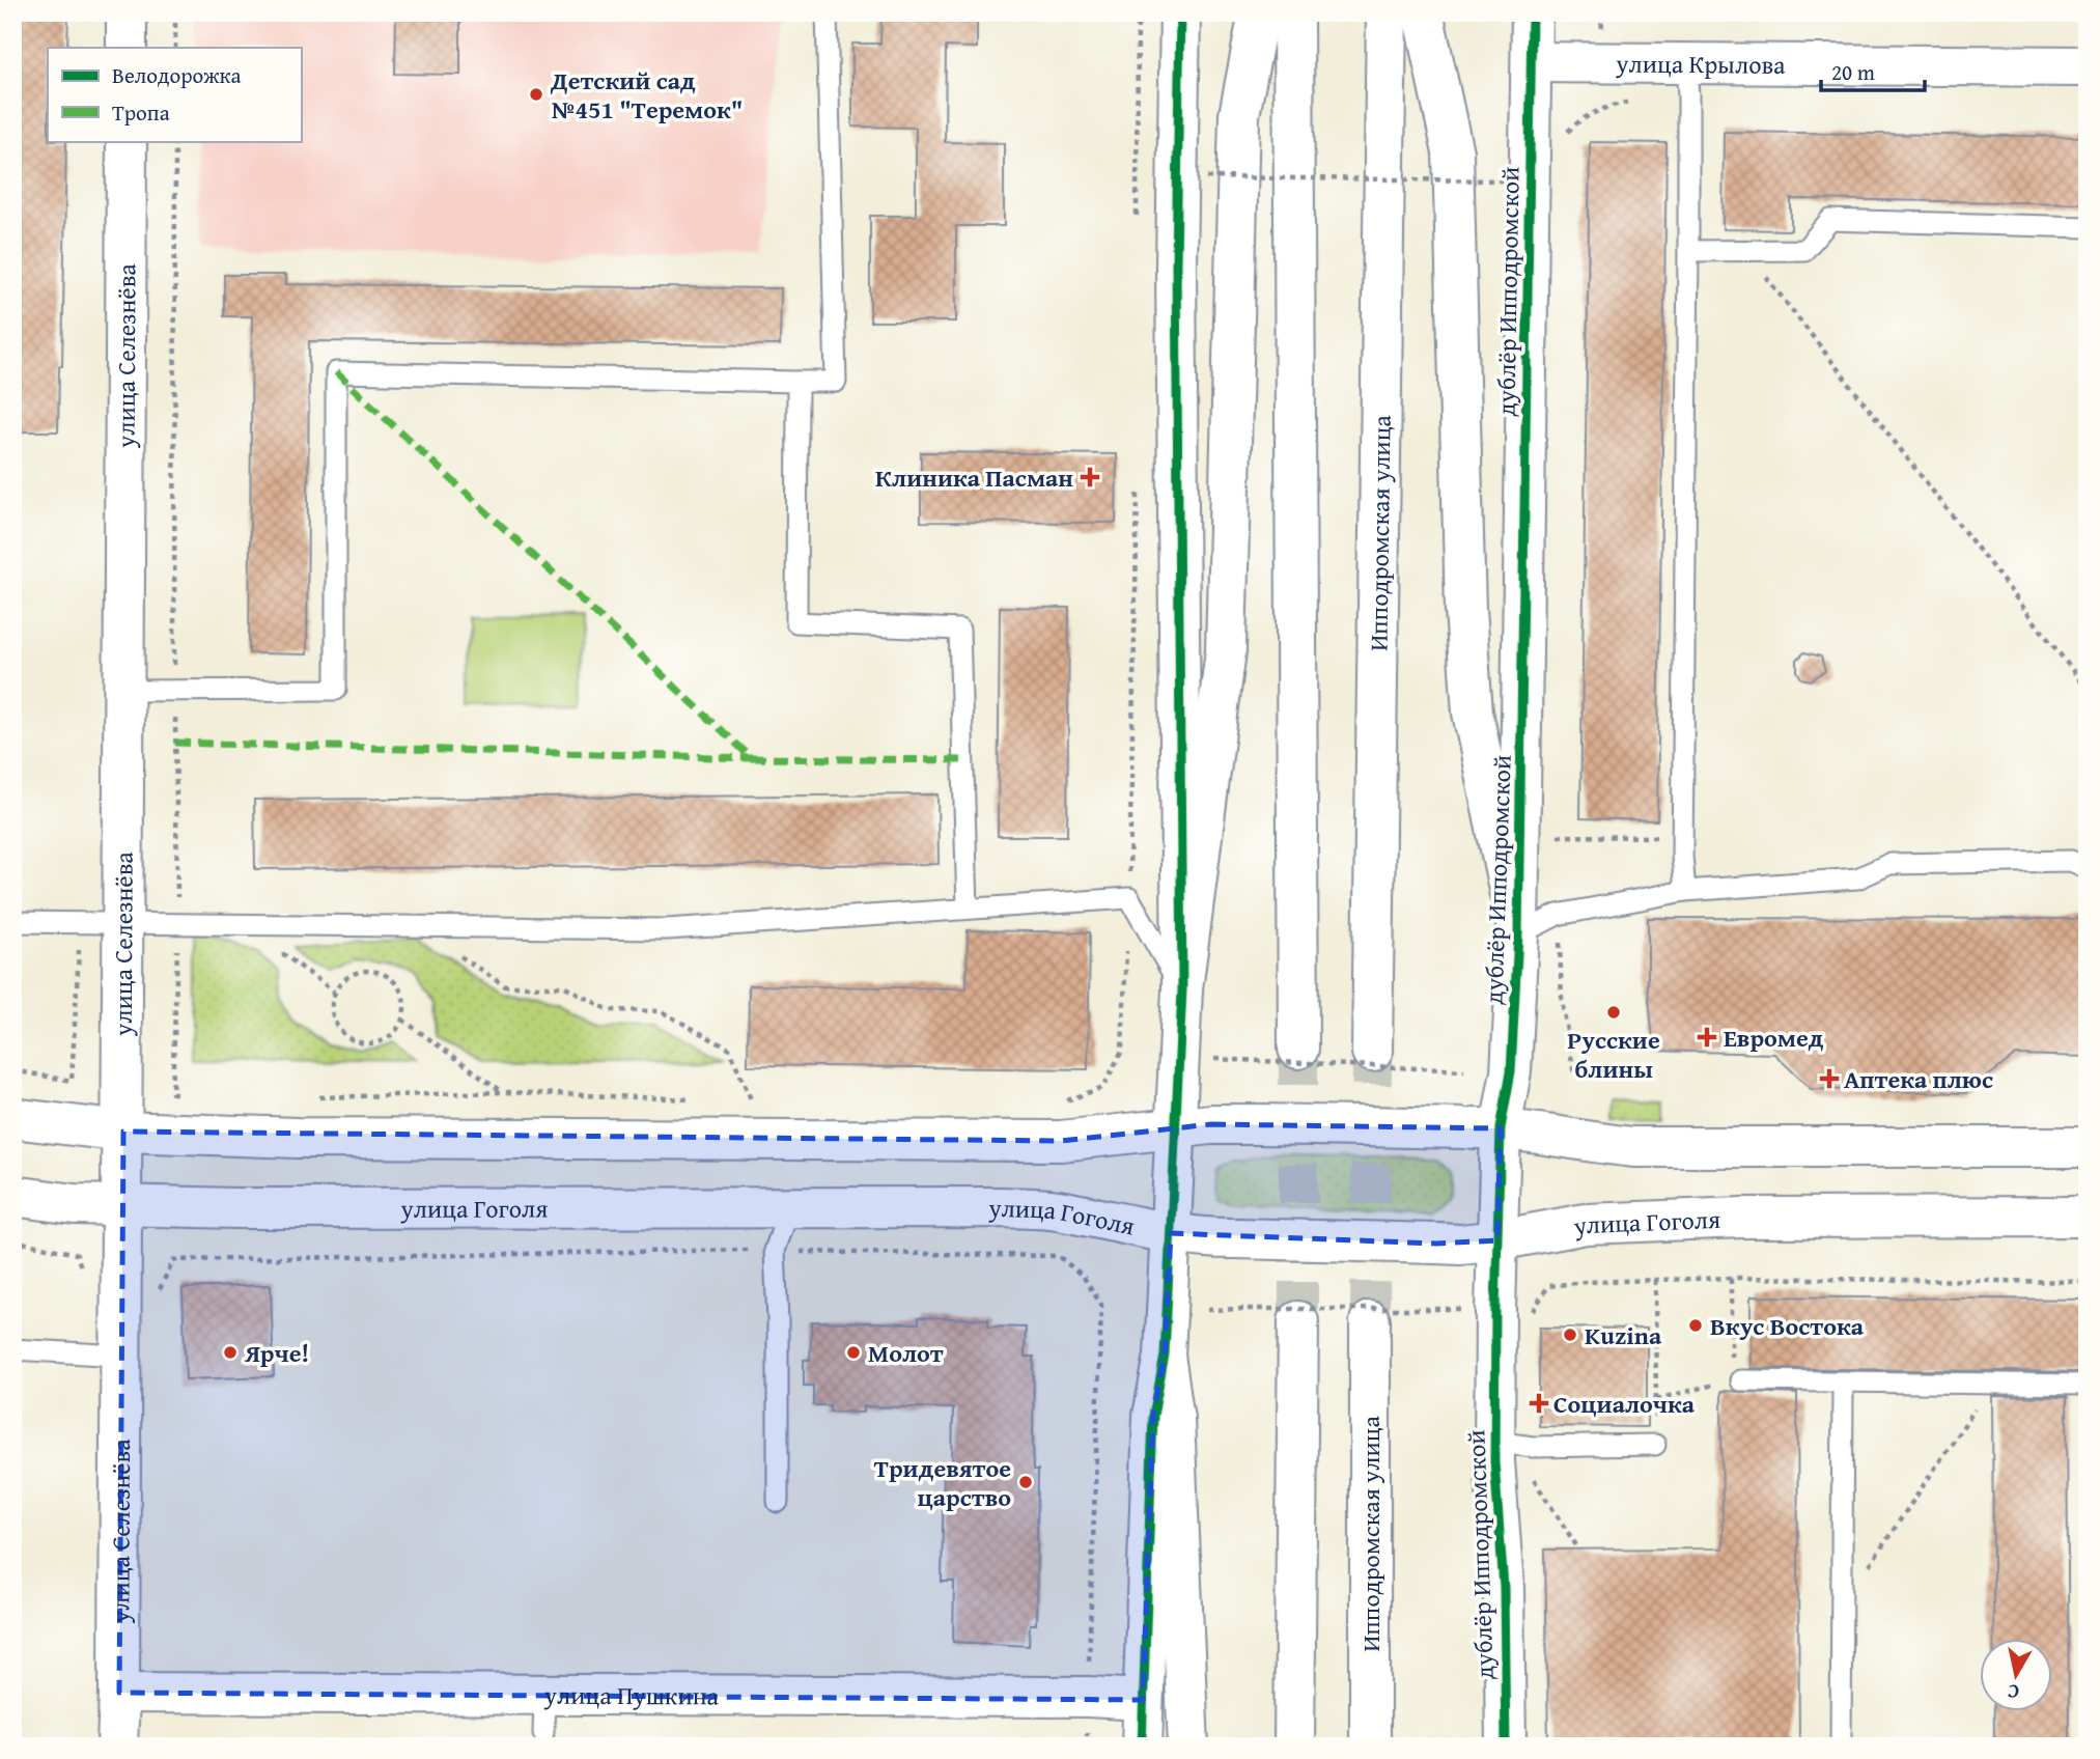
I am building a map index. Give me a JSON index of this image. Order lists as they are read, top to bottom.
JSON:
{
  "streets": {
    "main road": [
      "улица Крылова",
      "дублёр Ипподромской",
      "улица Селезнёва",
      "Ипподромская улица",
      "улица Гоголя",
      "улица Пушкина"
    ]
  },
  "crossings": [
    ["улица Крылова", "дублёр Ипподромской"],
    ["дублёр Ипподромской", "улица Гоголя"],
    ["улица Селезнёва", "улица Гоголя"],
    ["улица Селезнёва", "улица Пушкина"]
  ],
  "places": {
    "other": [
      "Детский сад №451 \"Теремок\"",
      "Русские блины",
      "Вкус Востока",
      "Kuzina",
      "Ярче!",
      "Молот",
      "Тридевятое царство"
    ],
    "health": [
      "Клиника Пасман",
      "Евромед",
      "Аптека плюс",
      "Социалочка"
    ]
  },
  "legend": ["Велодорожка", "Тропа"],
  "scale_bar": "20 m",
  "north": "bottom"
}
